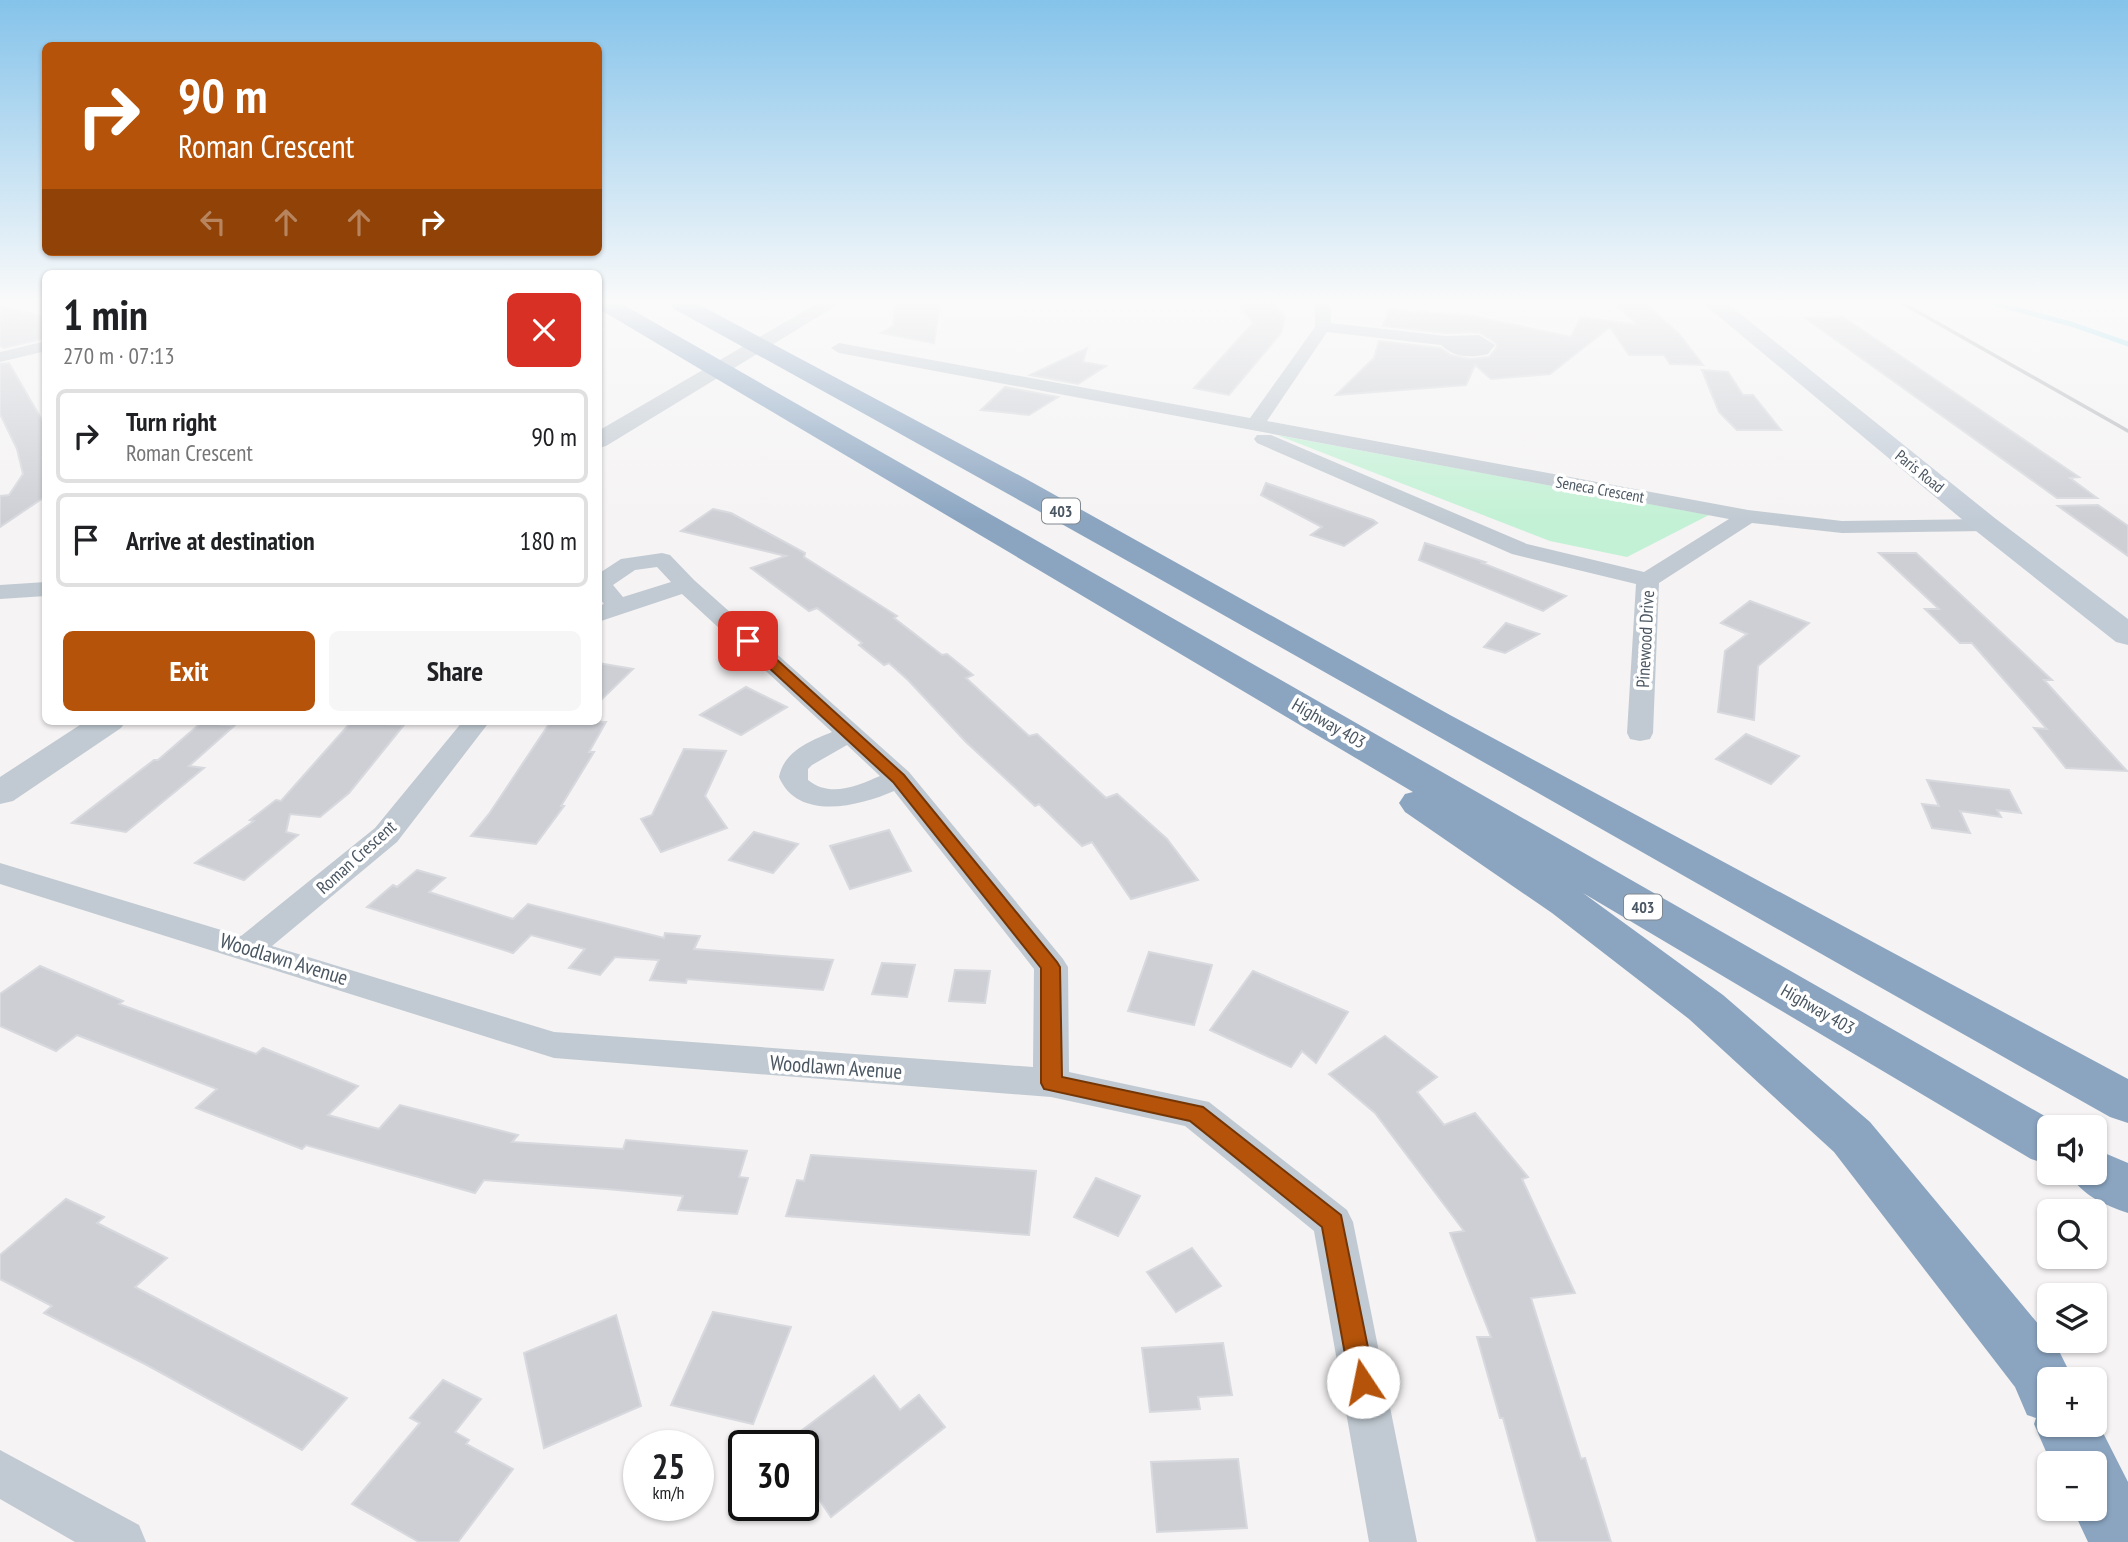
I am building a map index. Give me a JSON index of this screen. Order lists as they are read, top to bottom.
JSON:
{
  "streets": {
    "highway": ["403", "Highway 403"],
    "main road": ["Paris Road"],
    "street": [
      "Seneca Crescent",
      "Pinewood Drive",
      "Roman Crescent",
      "Woodlawn Avenue"
    ]
  },
  "crossings": [
    ["Paris Road", "Seneca Crescent"],
    ["Seneca Crescent", "Pinewood Drive"],
    ["Roman Crescent", "Woodlawn Avenue"]
  ],
  "page": {
    "turn": ["90 m", "Roman Crescent"],
    "heading": ["1 min", "270 m · 07:13"],
    "list": [
      {
        "name": "Turn right",
        "note": "Roman Crescent",
        "value": "90 m"
      },
      {
        "name": "Arrive at destination",
        "value": "180 m"
      }
    ],
    "buttons": ["Exit", "Share"],
    "map_buttons": ["+", "−"],
    "speed": "25 km/h",
    "limit": "30"
  }
}
